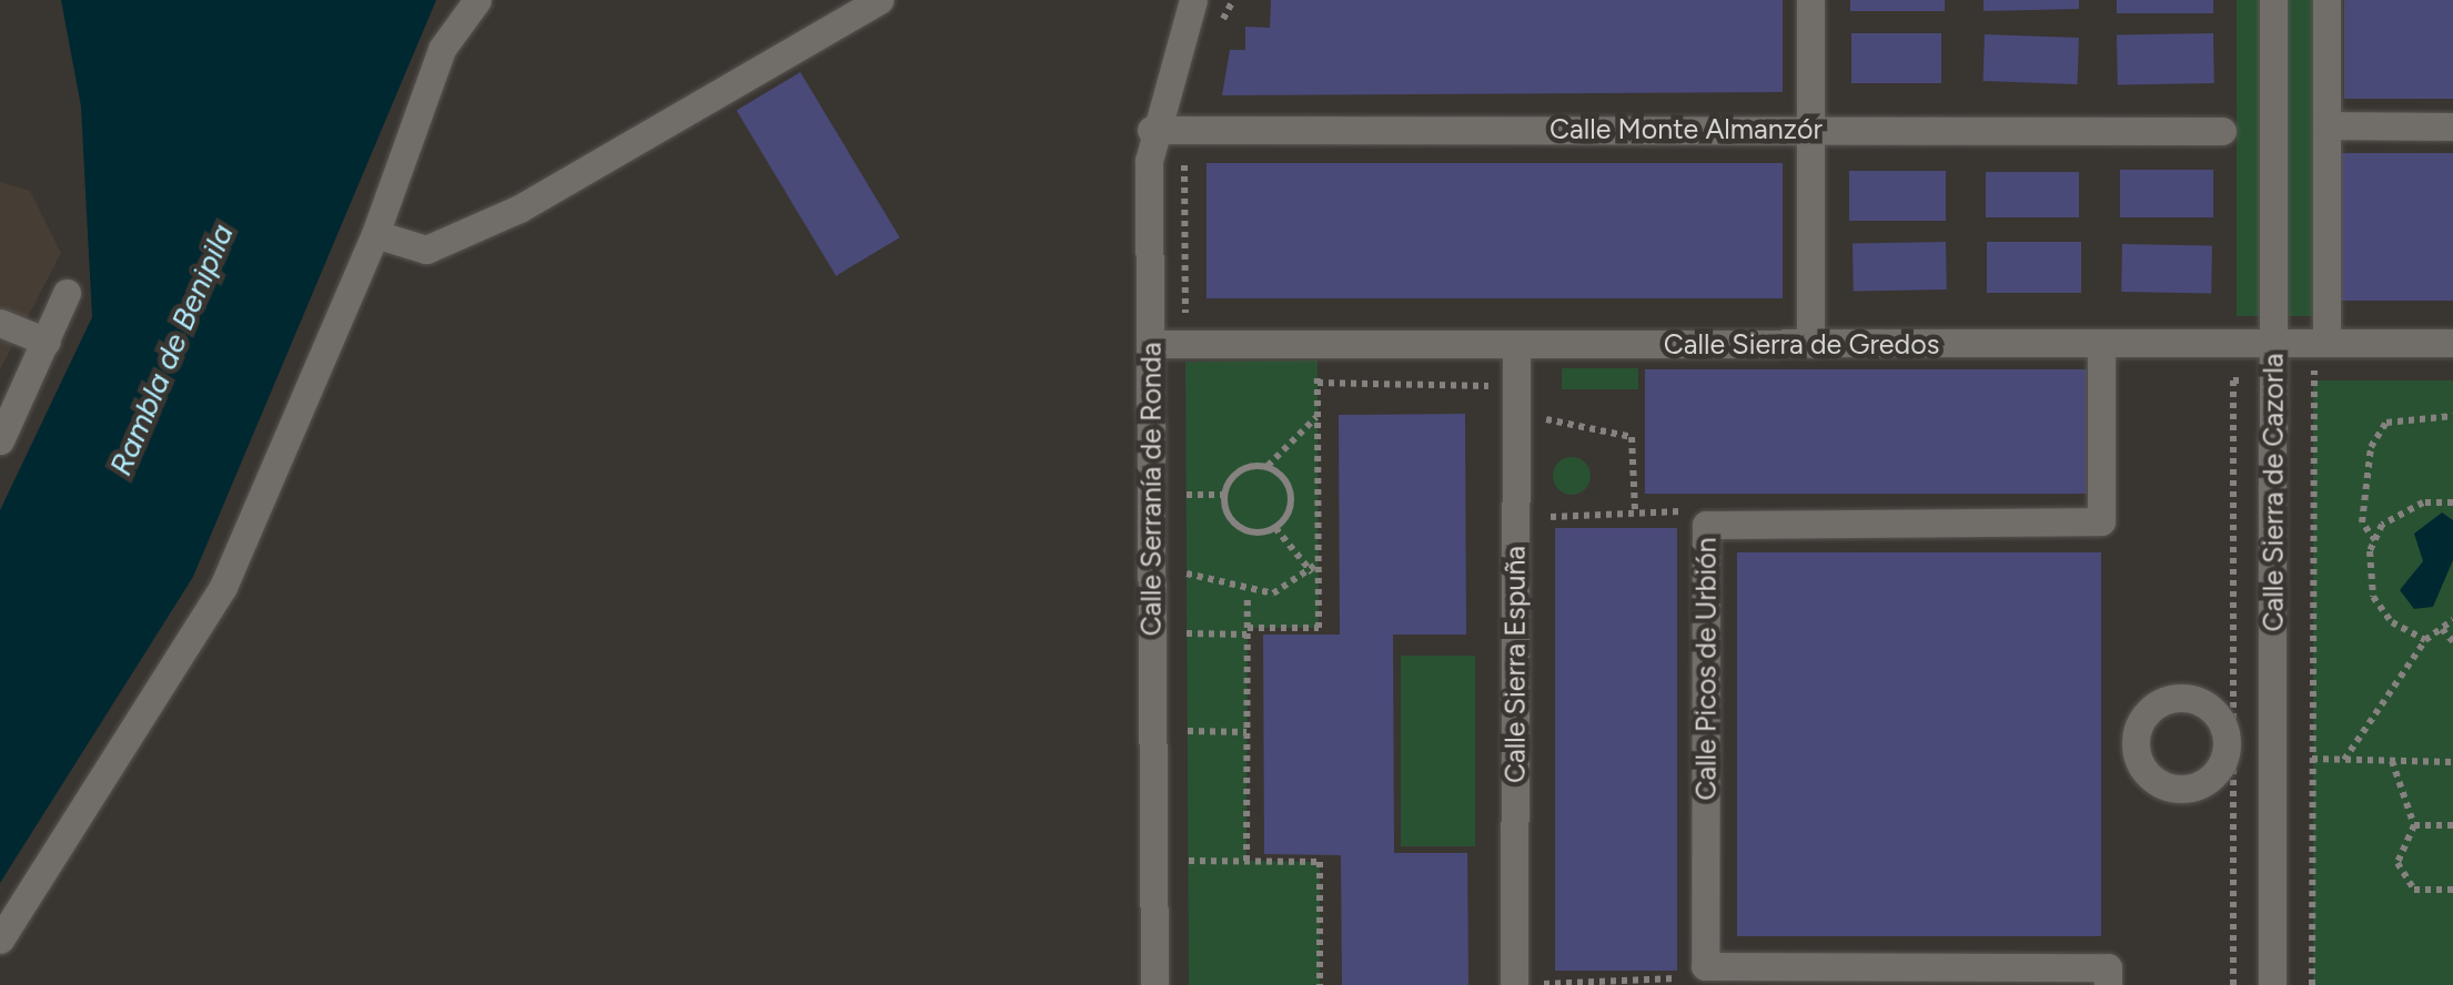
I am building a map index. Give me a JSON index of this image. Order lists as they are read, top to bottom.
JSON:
{
  "streets": {
    "street": [
      "Calle Monte Almanzór",
      "Calle Sierra de Gredos",
      "Calle Serranía de Ronda",
      "Calle Sierra de Cazorla",
      "Calle Sierra Espuña",
      "Calle Picos de Urbión"
    ]
  },
  "crossings": [
    ["Calle Monte Almanzór", "Calle Serranía de Ronda"],
    ["Calle Sierra de Gredos", "Calle Serranía de Ronda"],
    ["Calle Sierra de Gredos", "Calle Sierra de Cazorla"],
    ["Calle Sierra de Gredos", "Calle Sierra Espuña"],
    ["Calle Sierra de Gredos", "Calle Picos de Urbión"]
  ],
  "water": ["Rambla de Benipila"]
}
